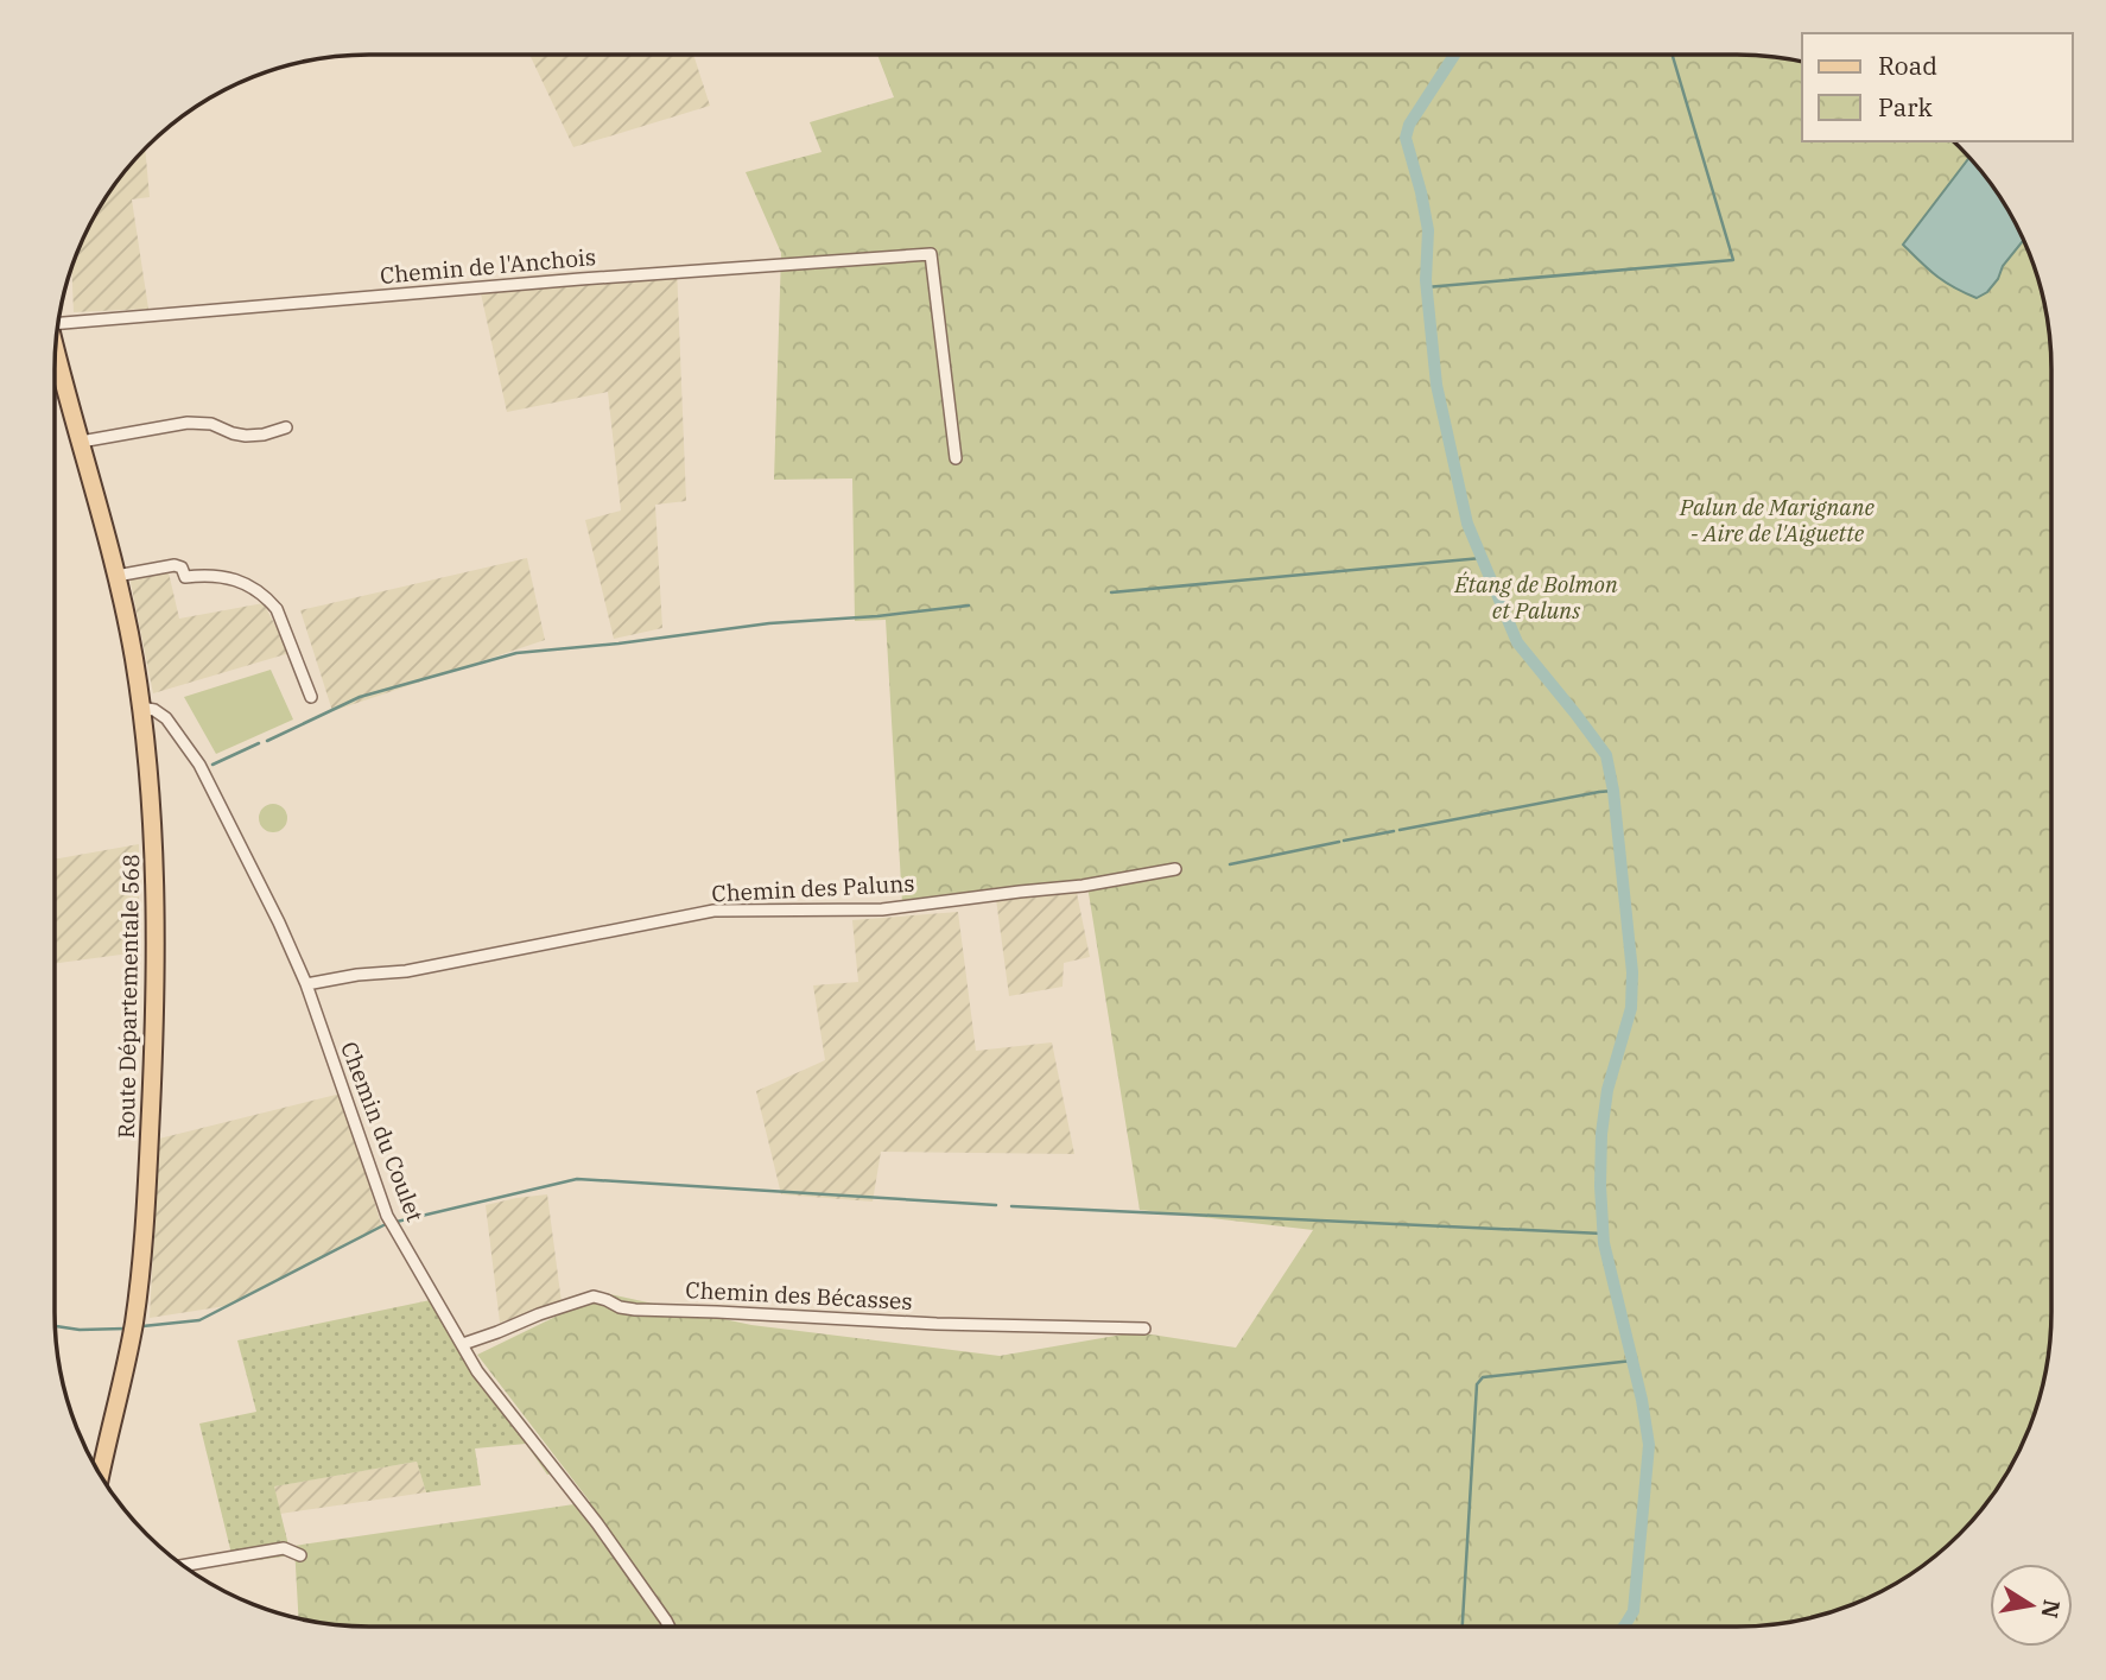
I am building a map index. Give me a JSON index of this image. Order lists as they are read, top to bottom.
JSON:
{
  "streets": {
    "main road": ["Route Départementale 568"],
    "street": [
      "Chemin de l'Anchois",
      "Chemin des Paluns",
      "Chemin du Coulet",
      "Chemin des Bécasses"
    ]
  },
  "crossings": [
    ["Chemin des Paluns", "Chemin du Coulet"],
    ["Route Départementale 568", "Chemin du Coulet"],
    ["Chemin du Coulet", "Chemin des Bécasses"]
  ],
  "parks": ["Palun de Marignane - Aire de l'Aiguette", "Étang de Bolmon et Paluns"],
  "legend": ["Road", "Park"],
  "north": "right"
}
